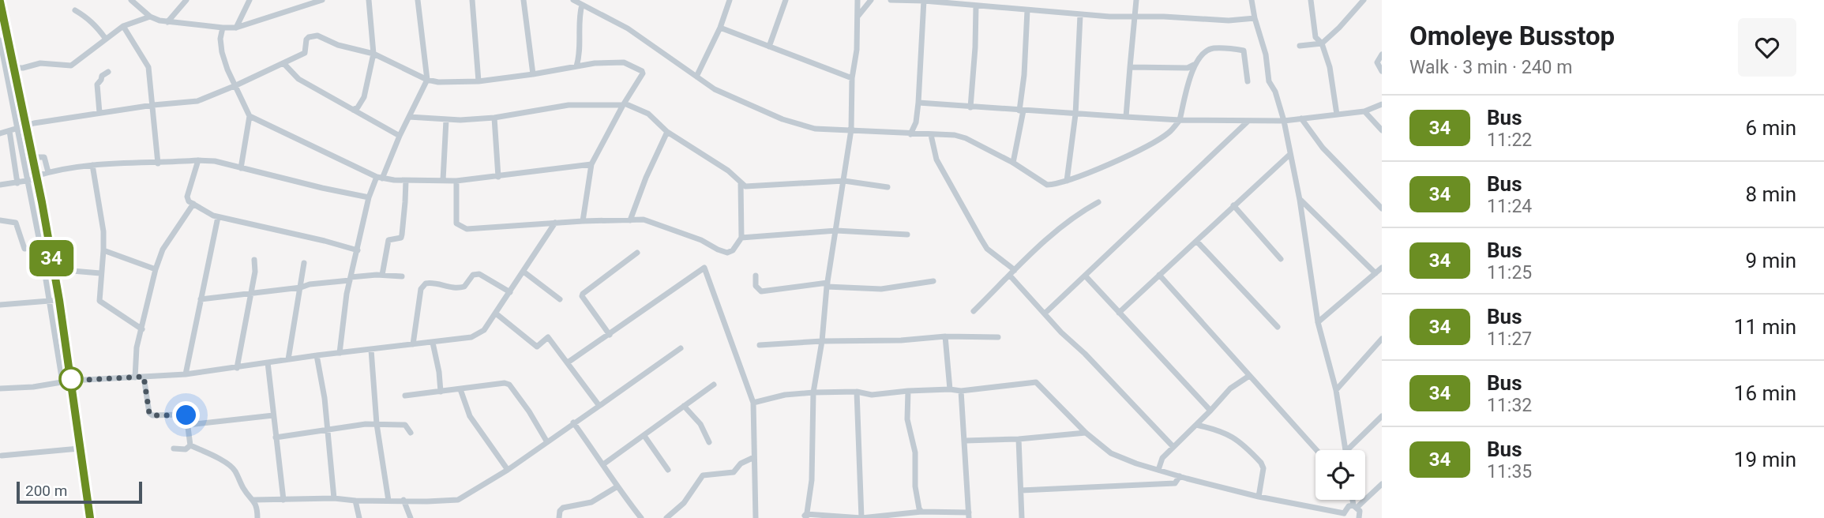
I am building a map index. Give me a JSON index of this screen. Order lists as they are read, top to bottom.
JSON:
{
  "lines": ["bus line 34"],
  "scale_bar": "200 m",
  "page": {
    "on_map": "34",
    "heading": ["Omoleye Busstop", "Walk · 3 min · 240 m"],
    "list": [
      {
        "mark": "34",
        "name": "Bus",
        "note": "11:22",
        "value": "6 min"
      },
      {
        "mark": "34",
        "name": "Bus",
        "note": "11:24",
        "value": "8 min"
      },
      {
        "mark": "34",
        "name": "Bus",
        "note": "11:25",
        "value": "9 min"
      },
      {
        "mark": "34",
        "name": "Bus",
        "note": "11:27",
        "value": "11 min"
      },
      {
        "mark": "34",
        "name": "Bus",
        "note": "11:32",
        "value": "16 min"
      },
      {
        "mark": "34",
        "name": "Bus",
        "note": "11:35",
        "value": "19 min"
      }
    ],
    "scale": "200 m"
  }
}
